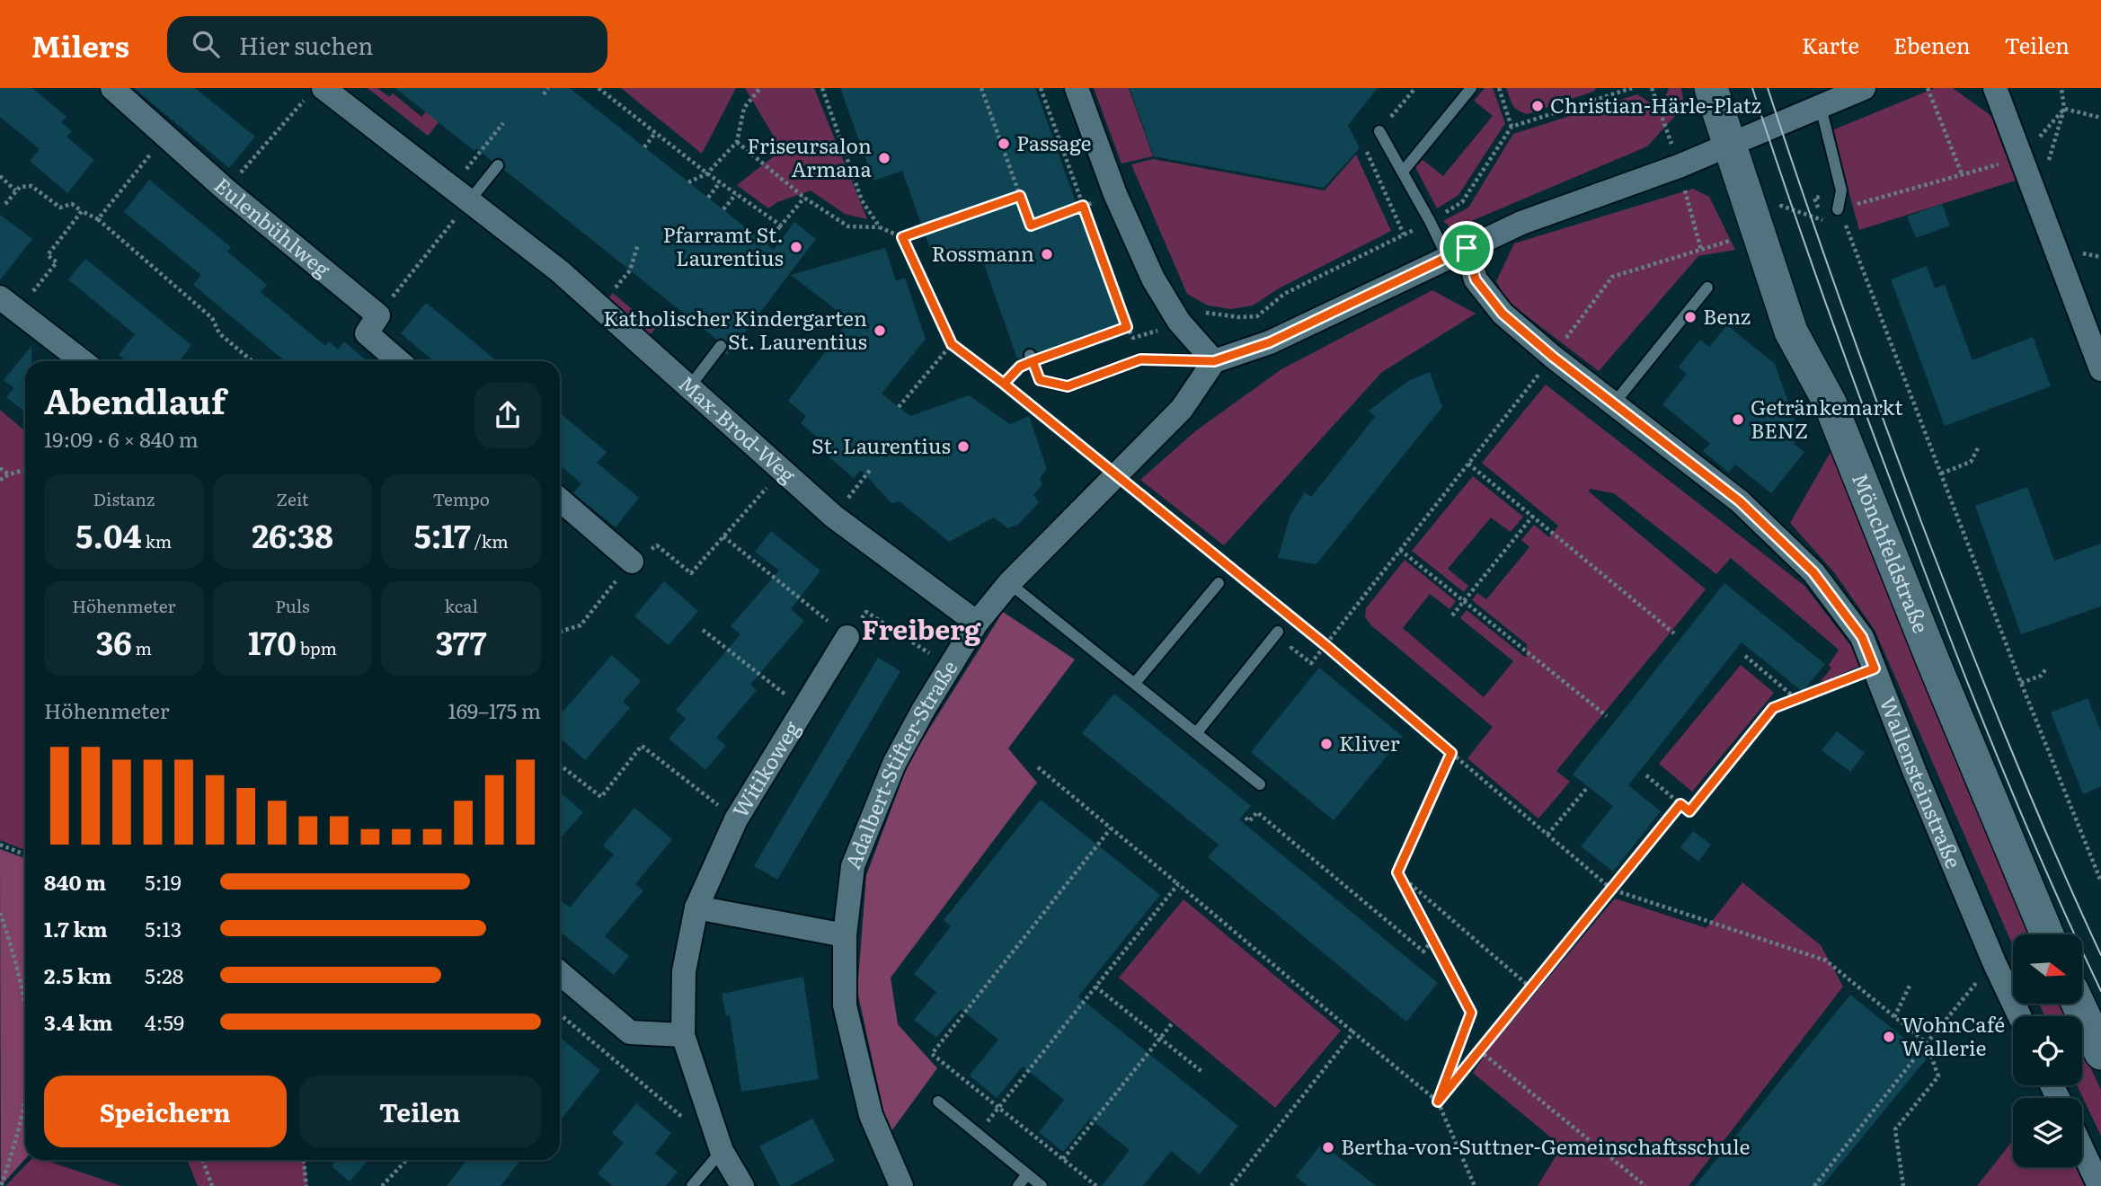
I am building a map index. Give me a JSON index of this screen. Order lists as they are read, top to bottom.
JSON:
{
  "streets": {
    "main road": ["Mönchfeldstraße"],
    "street": [
      "Eulenbühlweg",
      "Max-Brod-Weg",
      "Adalbert-Stifter-Straße",
      "Witikoweg",
      "Wallensteinstraße"
    ]
  },
  "crossings": [
    ["Max-Brod-Weg", "Adalbert-Stifter-Straße"]
  ],
  "districts": ["Freiberg"],
  "places": [
    "Christian-Härle-Platz",
    "Passage",
    "Friseursalon Armana",
    "Pfarramt St. Laurentius",
    "Rossmann",
    "Benz",
    "Katholischer Kindergarten St. Laurentius",
    "Getränkemarkt BENZ",
    "St. Laurentius",
    "Kliver",
    "WohnCafé Wallerie",
    "Bertha-von-Suttner-Gemeinschaftsschule"
  ],
  "north": "right",
  "page": {
    "header": "Milers",
    "search": "Hier suchen",
    "nav": ["Karte", "Ebenen", "Teilen"],
    "heading": ["Abendlauf", "19:09 · 6 × 840 m"],
    "stats": [
      ["Distanz", "5.04 km"],
      ["Zeit", "26:38"],
      ["Tempo", "5:17 /km"],
      ["Höhenmeter", "36 m"],
      ["Puls", "170 bpm"],
      ["kcal", "377"]
    ],
    "chart": ["Höhenmeter", "169–175 m"],
    "list": [
      {
        "name": "840 m",
        "note": "5:19"
      },
      {
        "name": "1.7 km",
        "note": "5:13"
      },
      {
        "name": "2.5 km",
        "note": "5:28"
      },
      {
        "name": "3.4 km",
        "note": "4:59"
      }
    ],
    "buttons": ["Speichern", "Teilen"]
  }
}
